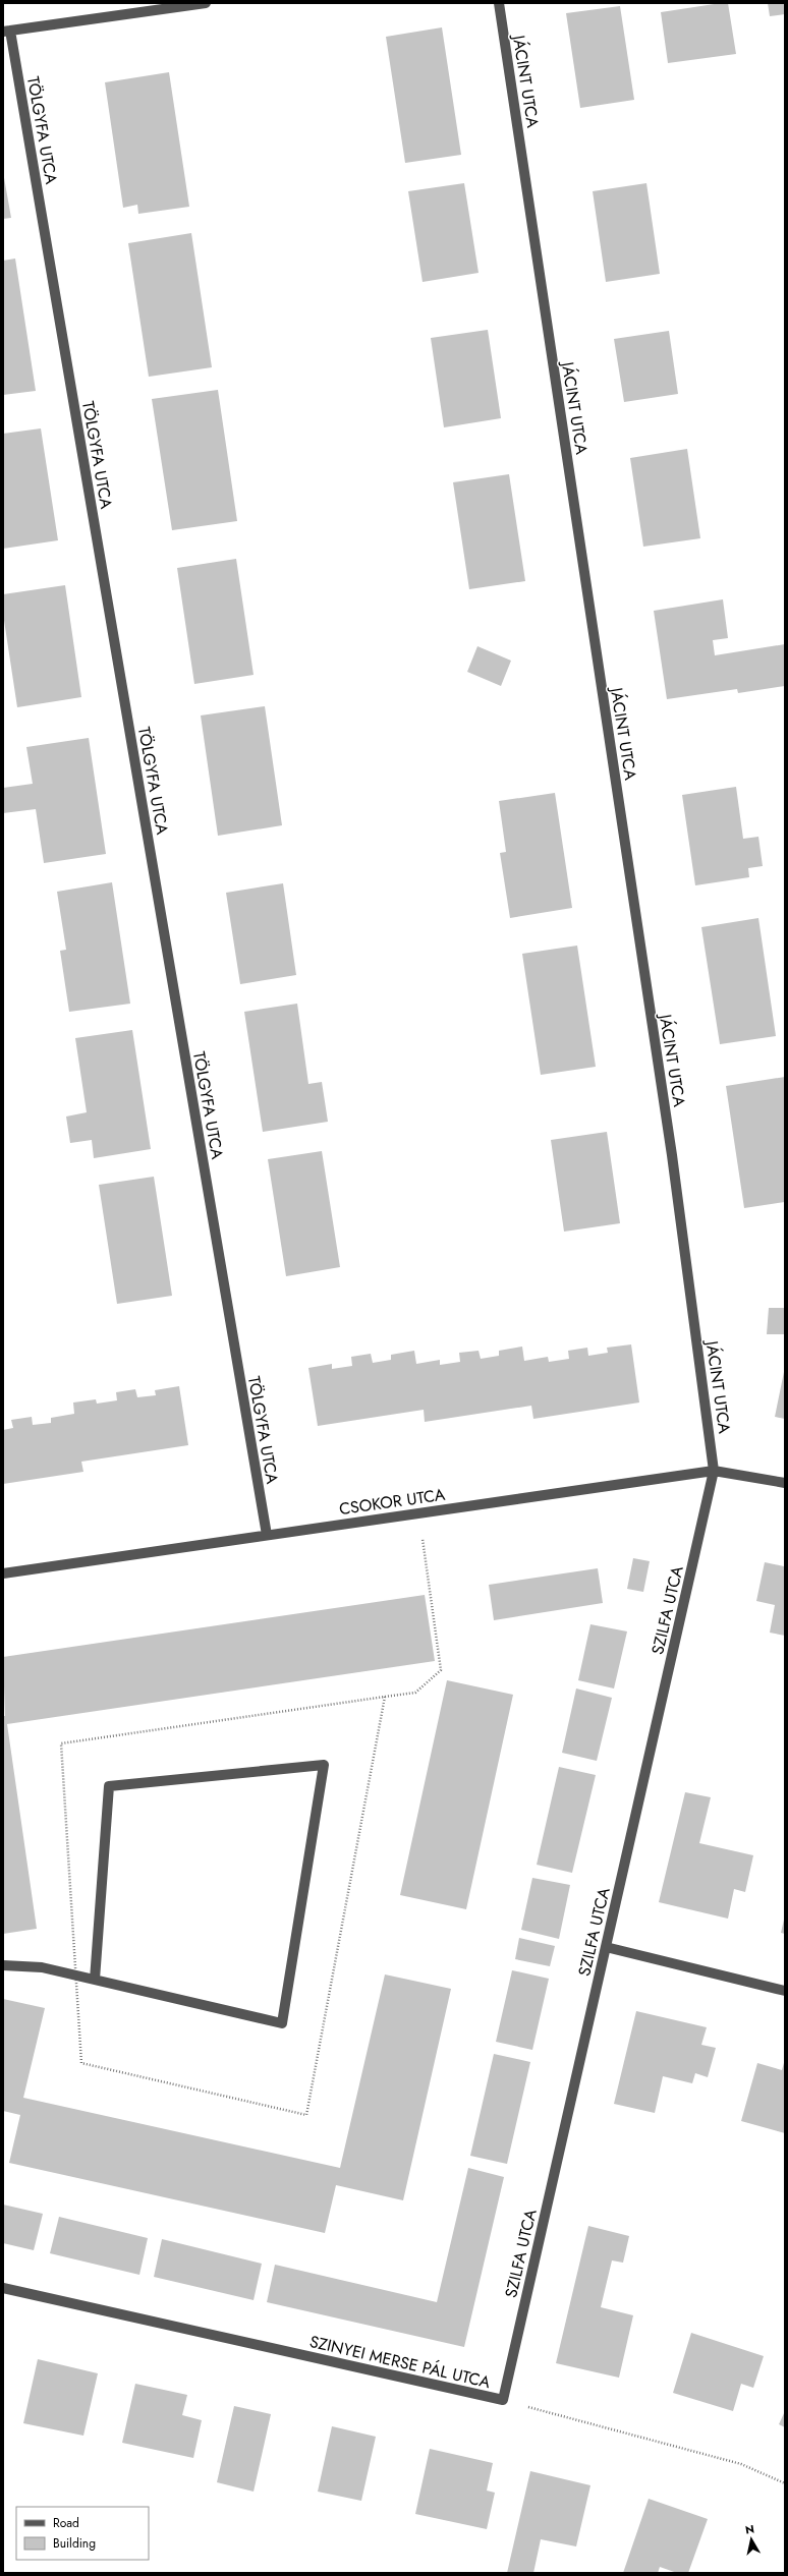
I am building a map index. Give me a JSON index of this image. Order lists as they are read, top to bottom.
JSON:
{
  "streets": {
    "street": [
      "JÁCINT UTCA",
      "TÖLGYFA UTCA",
      "CSOKOR UTCA",
      "SZILFA UTCA",
      "SZINYEI MERSE PÁL UTCA"
    ]
  },
  "crossings": [
    ["JÁCINT UTCA", "CSOKOR UTCA"],
    ["JÁCINT UTCA", "SZILFA UTCA"],
    ["TÖLGYFA UTCA", "CSOKOR UTCA"],
    ["CSOKOR UTCA", "SZILFA UTCA"],
    ["SZILFA UTCA", "SZINYEI MERSE PÁL UTCA"]
  ],
  "legend": ["Road", "Building"],
  "north": "top"
}
